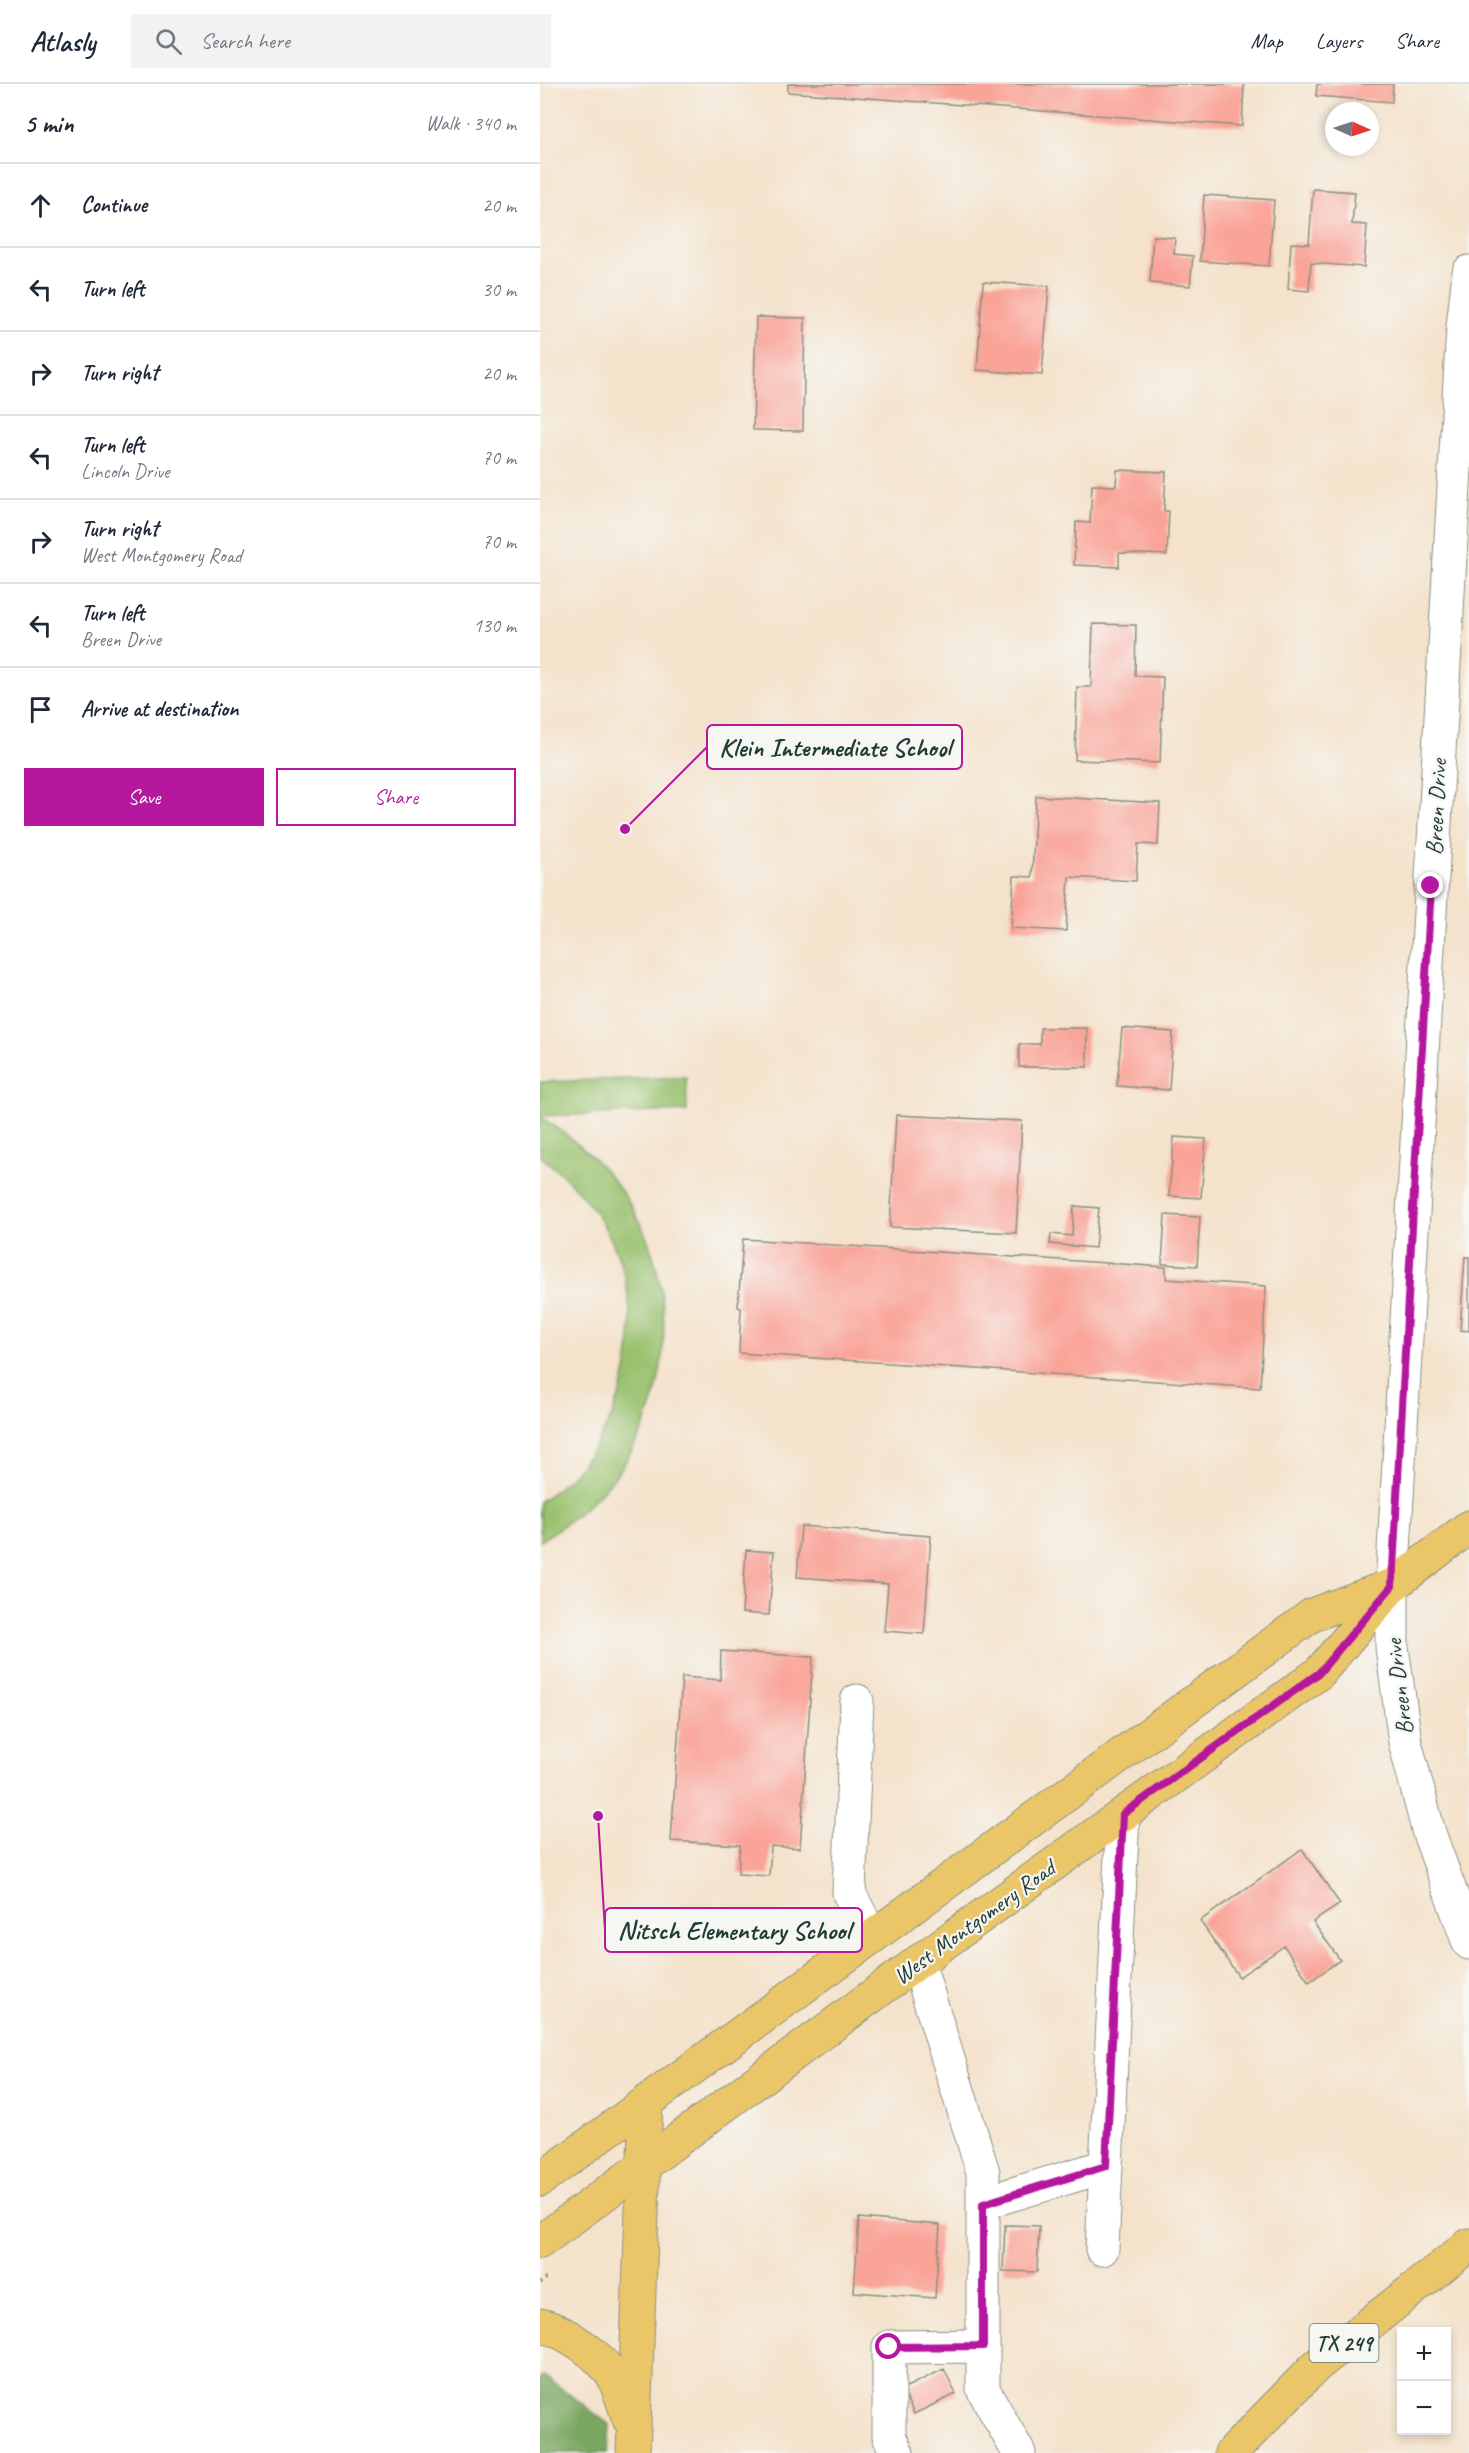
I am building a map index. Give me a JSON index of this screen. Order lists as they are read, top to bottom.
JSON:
{
  "streets": {
    "main road": ["West Montgomery Road", "TX 249"],
    "street": ["Breen Drive"]
  },
  "crossings": [
    ["Breen Drive", "West Montgomery Road"]
  ],
  "places": ["Klein Intermediate School", "Nitsch Elementary School"],
  "north": "right",
  "page": {
    "header": "Atlasly",
    "search": "Search here",
    "nav": ["Map", "Layers", "Share"],
    "heading": ["5 min", "Walk · 340 m"],
    "list": [
      ["Continue", "20 m"],
      ["Turn left", "30 m"],
      ["Turn right", "20 m"],
      ["Turn left", "Lincoln Drive", "70 m"],
      ["Turn right", "West Montgomery Road", "70 m"],
      ["Turn left", "Breen Drive", "130 m"],
      "Arrive at destination"
    ],
    "buttons": ["Save", "Share"],
    "map_buttons": ["+", "−"]
  }
}
